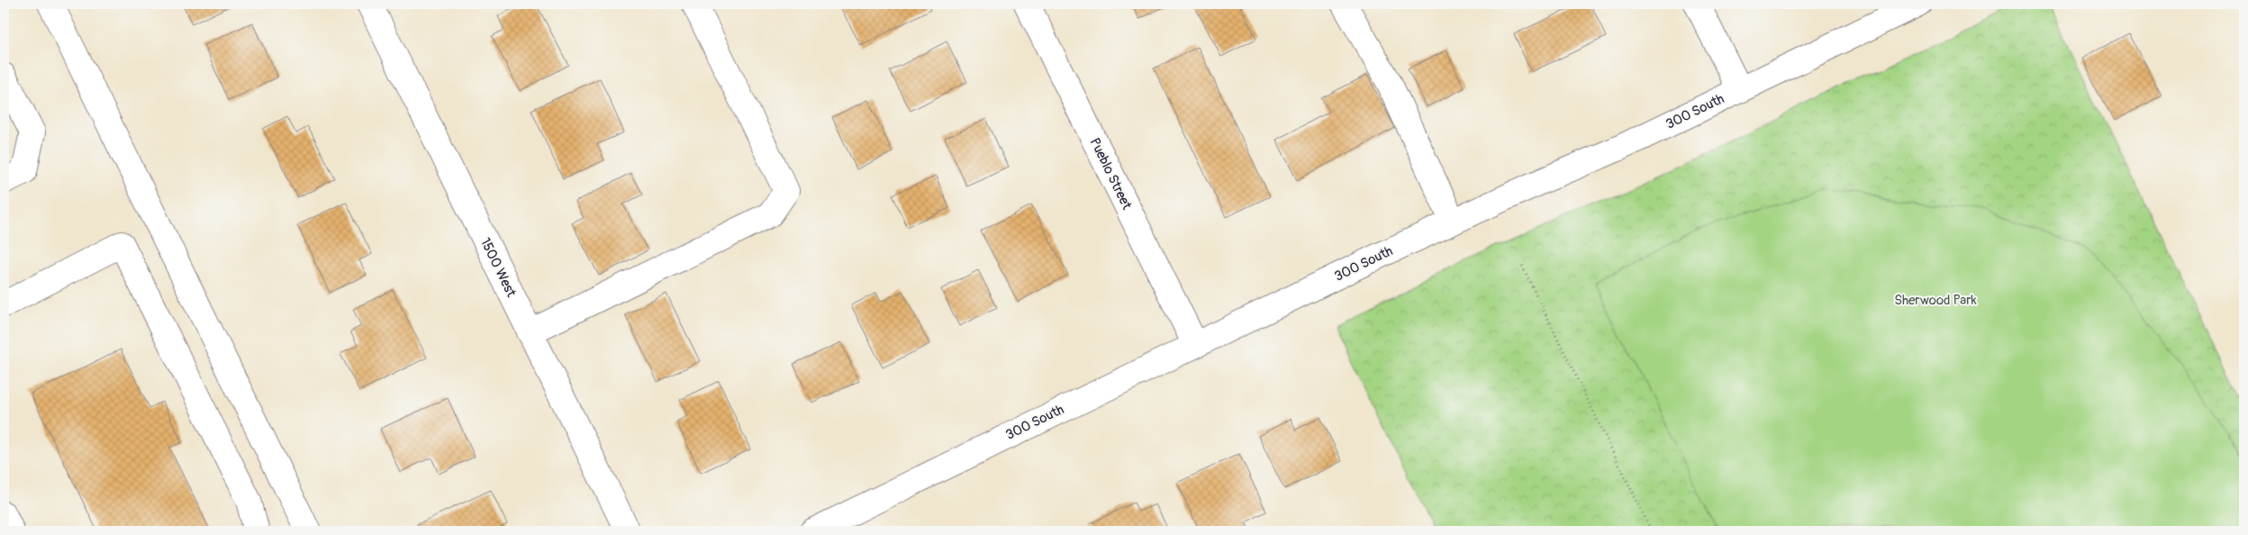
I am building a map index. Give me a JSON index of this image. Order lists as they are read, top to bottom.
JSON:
{
  "streets": {
    "street": ["300 South", "Pueblo Street", "1500 West"]
  },
  "crossings": [
    ["300 South", "Pueblo Street"]
  ],
  "parks": ["Sherwood Park"]
}
